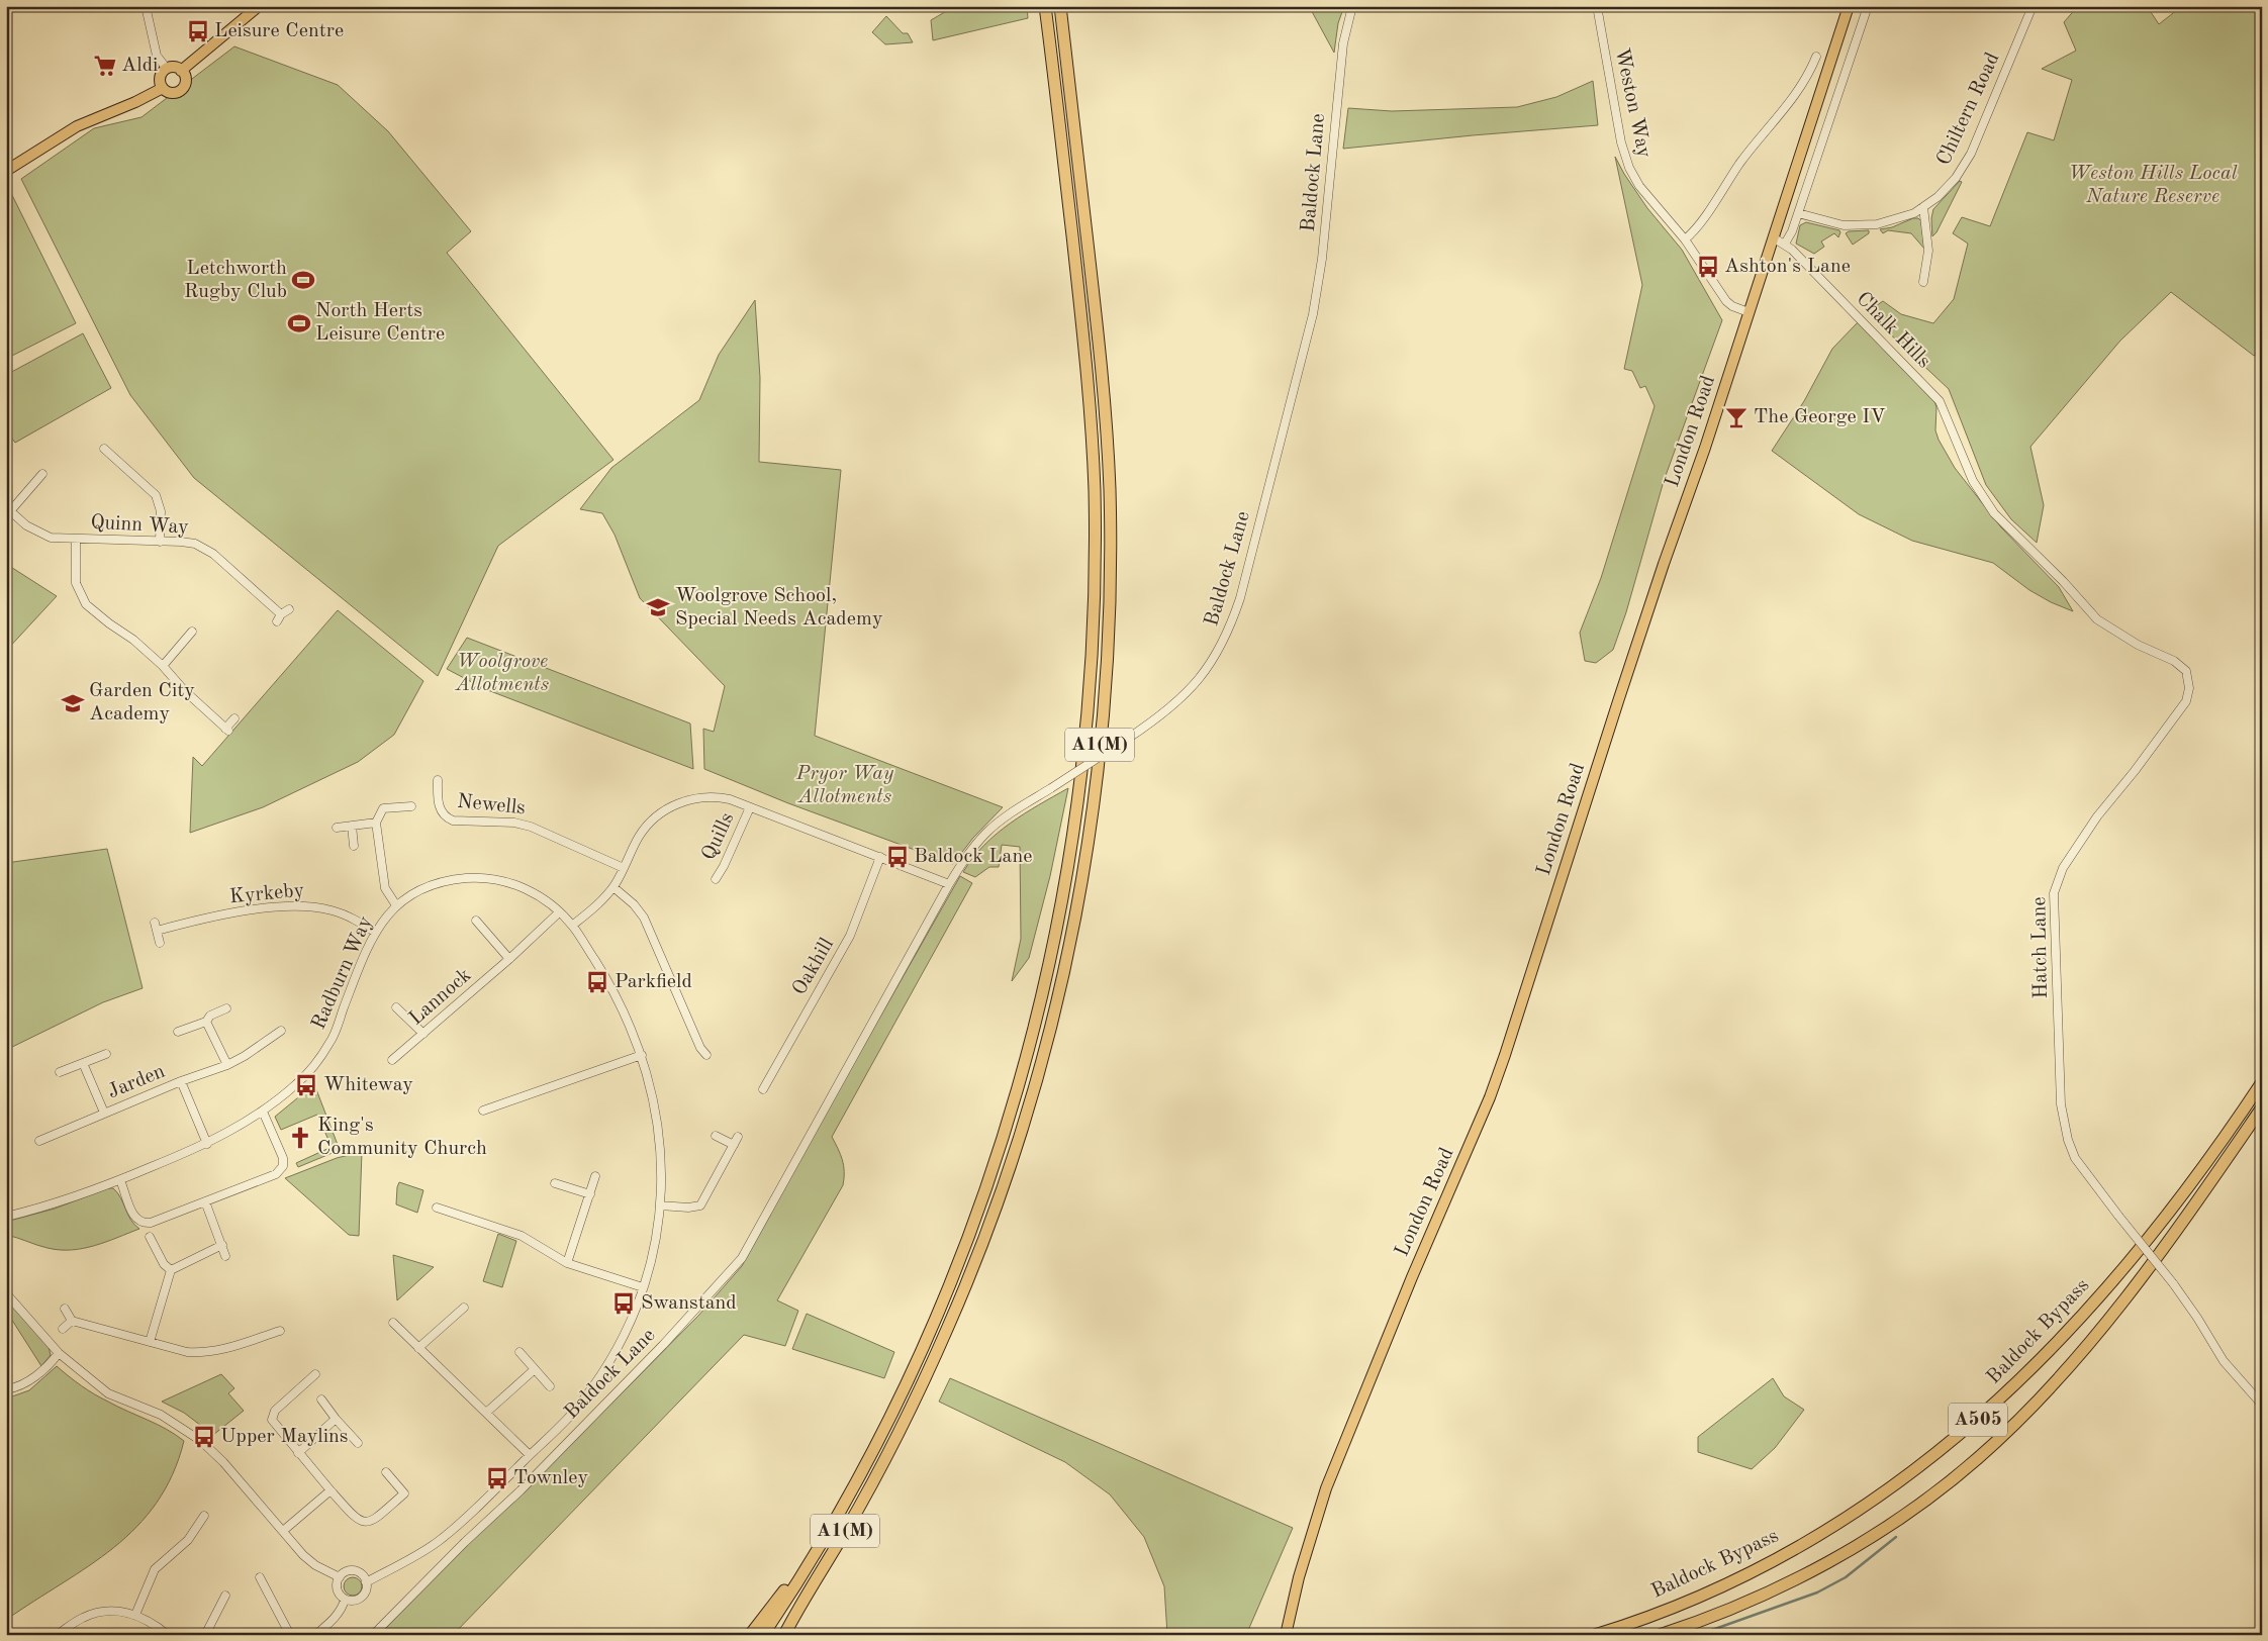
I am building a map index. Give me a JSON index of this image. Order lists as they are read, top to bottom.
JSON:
{
  "streets": {
    "highway": ["A1(M)", "Baldock Bypass", "A505"],
    "main road": ["London Road"],
    "street": [
      "Weston Way",
      "Chiltern Road",
      "Baldock Lane",
      "Chalk Hills",
      "Quinn Way",
      "Newells",
      "Quills",
      "Kyrkeby",
      "Hatch Lane",
      "Oakhill",
      "Radburn Way",
      "Lannock",
      "Jarden"
    ]
  },
  "crossings": [
    ["Weston Way", "London Road"],
    ["Chalk Hills", "London Road"],
    ["Chalk Hills", "Hatch Lane"],
    ["Kyrkeby", "Radburn Way"],
    ["Radburn Way", "Lannock"],
    ["Radburn Way", "Jarden"]
  ],
  "parks": ["Weston Hills Local Nature Reserve", "Woolgrove Allotments", "Pryor Way Allotments"],
  "places": {
    "bus stop": [
      "Leisure Centre",
      "Ashton's Lane",
      "Baldock Lane",
      "Parkfield",
      "Whiteway",
      "Swanstand",
      "Upper Maylins",
      "Townley"
    ],
    "supermarket": ["Aldi"],
    "sports": ["Letchworth Rugby Club", "North Herts Leisure Centre"],
    "bar": ["The George IV"],
    "school or university": ["Woolgrove School, Special Needs Academy", "Garden City Academy"],
    "church": ["King's Community Church"]
  }
}
